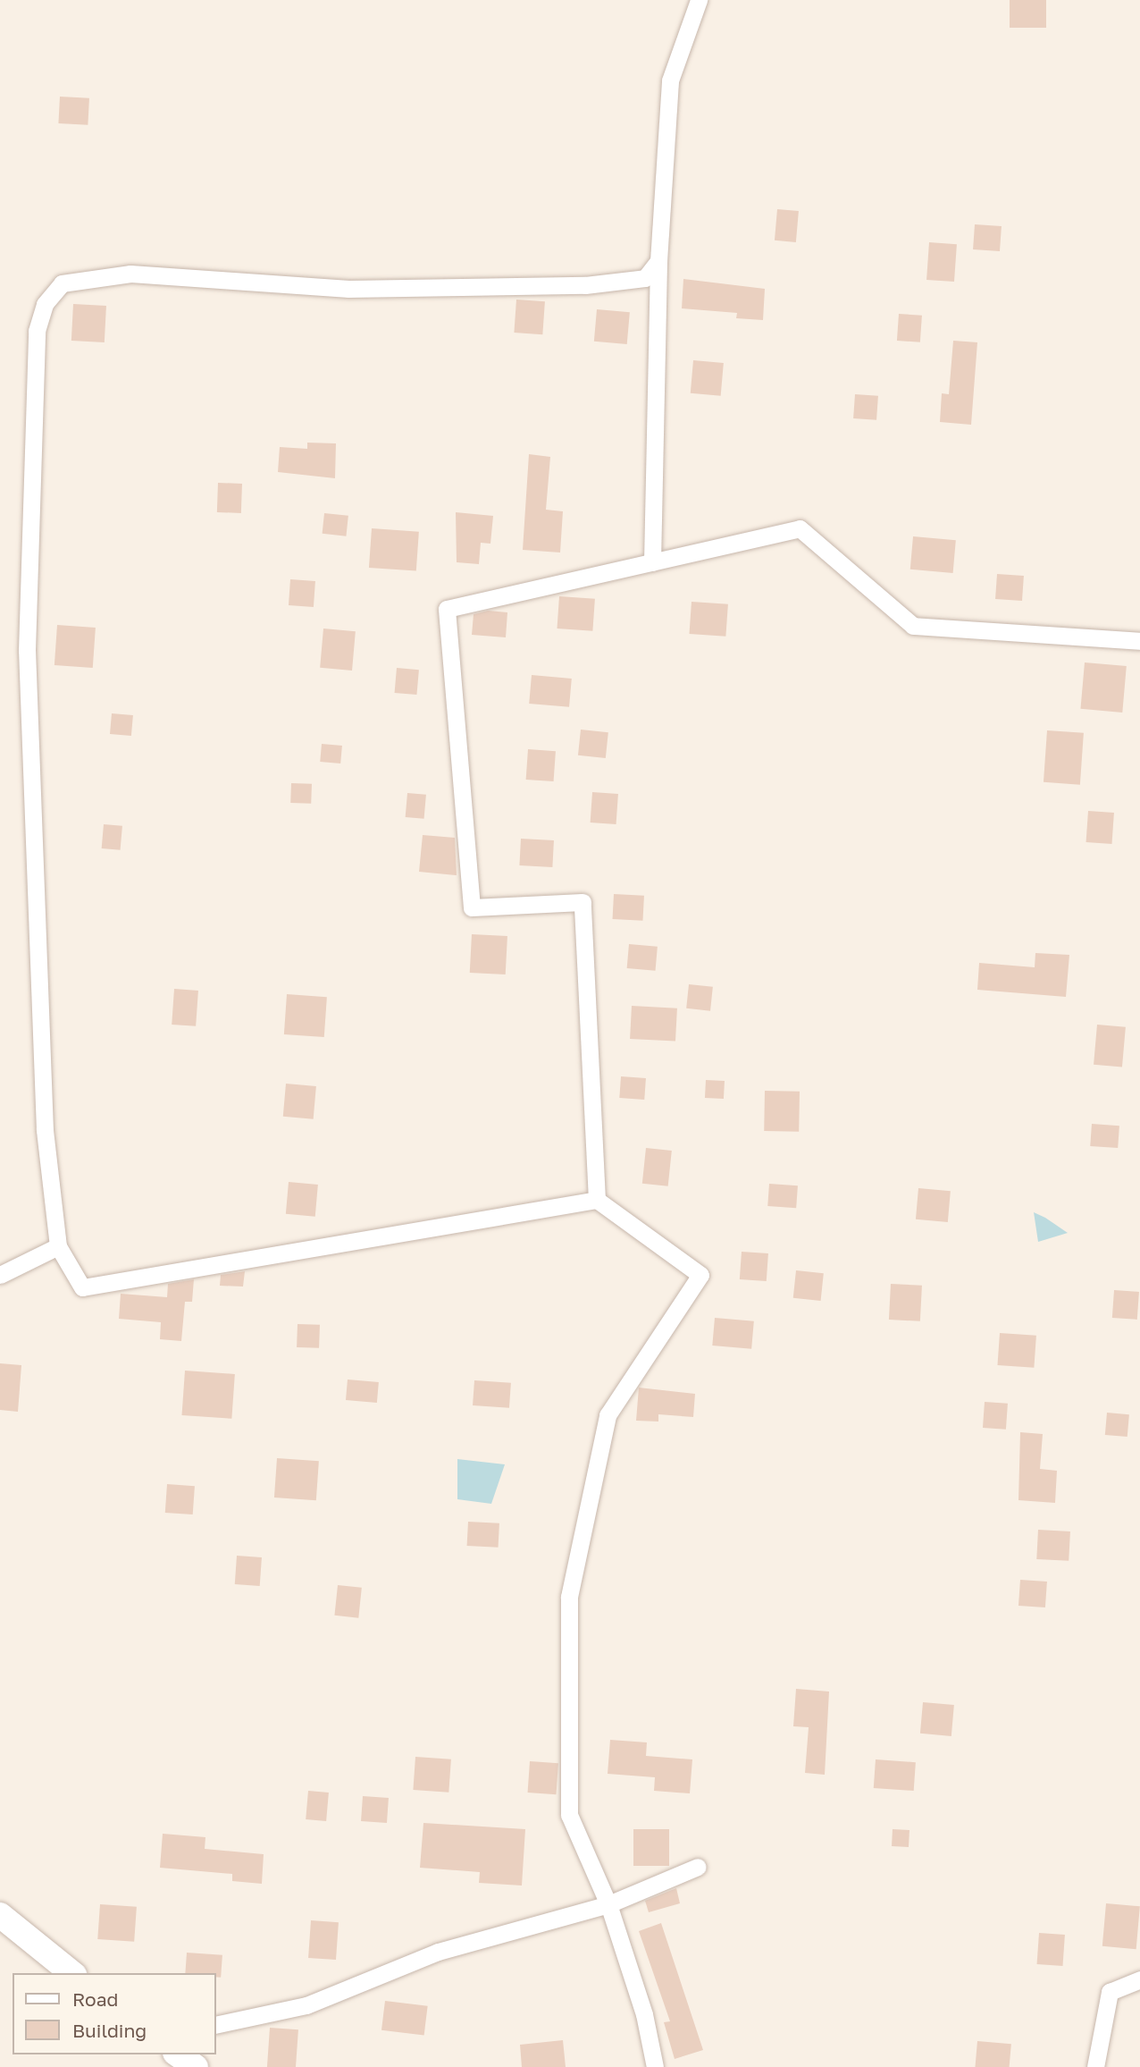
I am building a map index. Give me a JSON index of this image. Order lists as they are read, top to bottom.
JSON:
{
  "legend": ["Road", "Building"]
}
